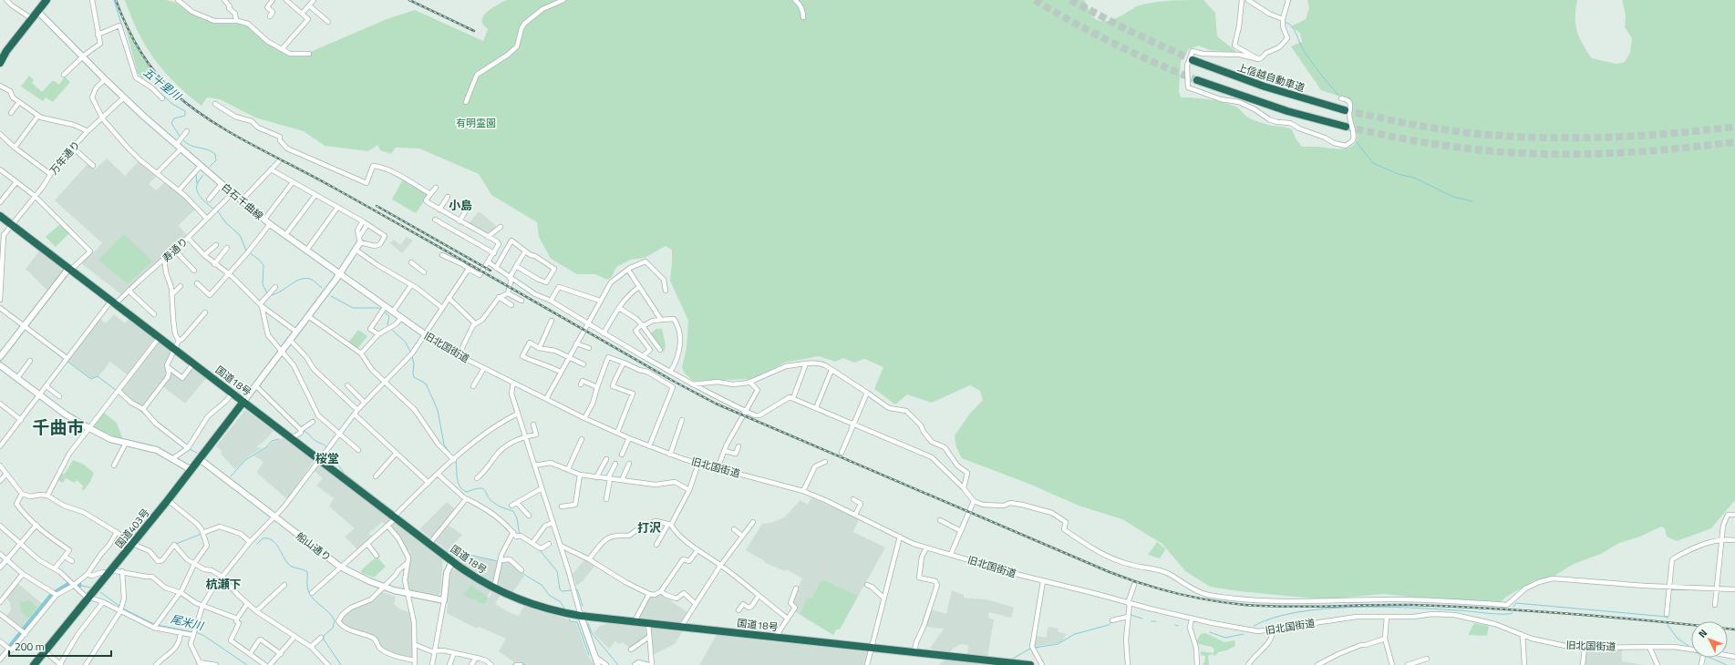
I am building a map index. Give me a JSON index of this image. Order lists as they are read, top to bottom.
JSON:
{
  "streets": {
    "highway": ["上信越自動車道", "国道18号", "国道403号"],
    "street": [
      "万年通り",
      "白石千曲線",
      "寿通り",
      "旧北国街道",
      "船山通り"
    ]
  },
  "crossings": [
    ["万年通り", "白石千曲線"],
    ["万年通り", "国道18号"],
    ["白石千曲線", "寿通り"],
    ["白石千曲線", "旧北国街道"],
    ["寿通り", "国道18号"],
    ["国道18号", "国道403号"],
    ["国道403号", "船山通り"]
  ],
  "districts": [
    "小島",
    "千曲市",
    "桜堂",
    "打沢",
    "杭瀬下"
  ],
  "water": ["五十里川", "尾米川"],
  "parks": ["有明霊園"],
  "scale_bar": "200 m",
  "north": "top left"
}
